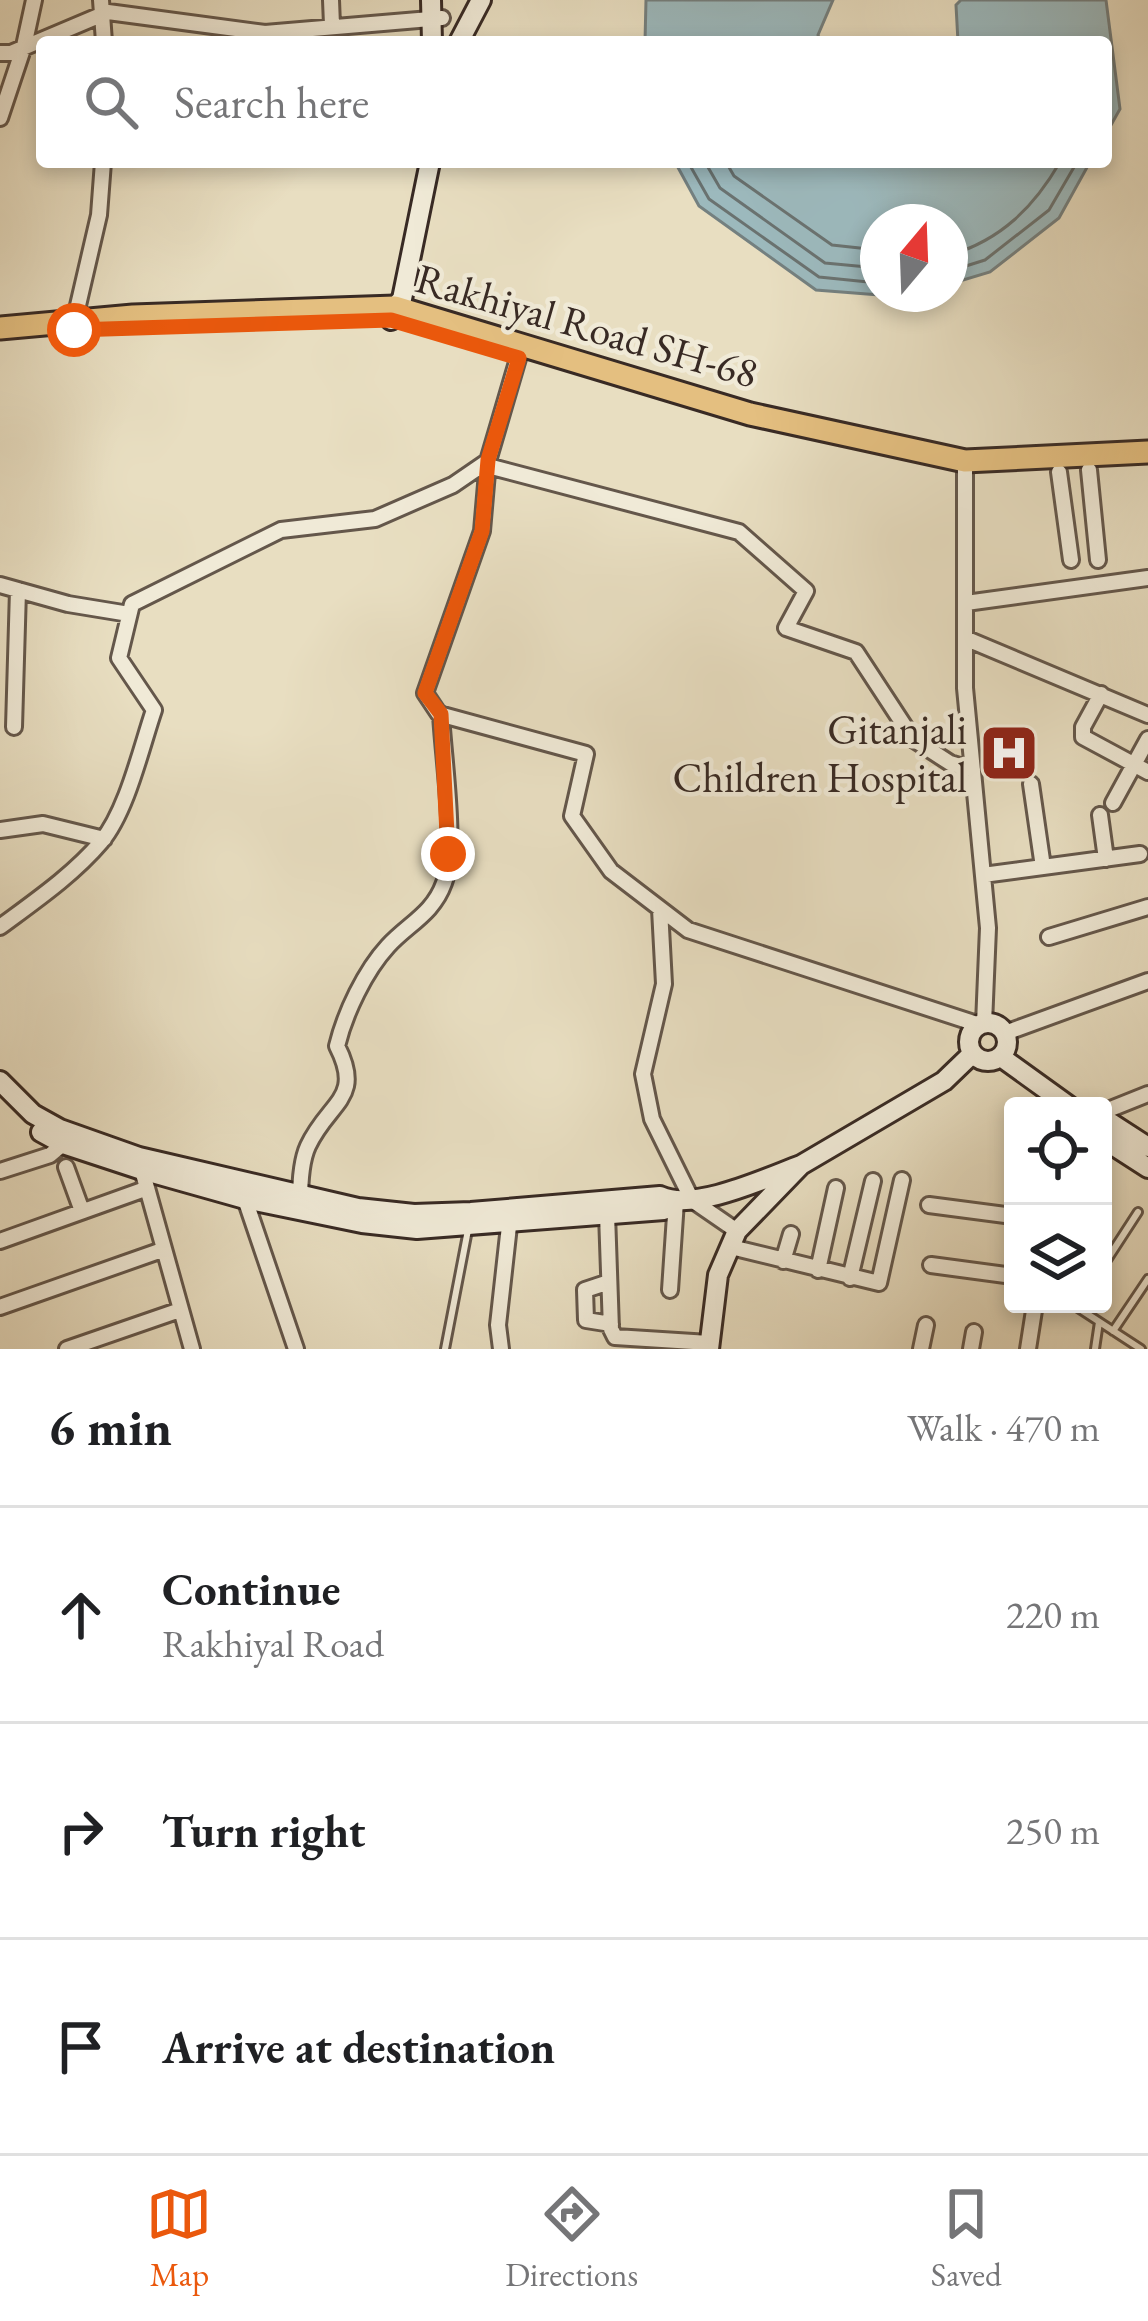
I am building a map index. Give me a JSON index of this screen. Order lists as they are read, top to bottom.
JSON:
{
  "places": {
    "hospital": ["Gitanjali Children Hospital"]
  },
  "north": "top",
  "page": {
    "search": "Search here",
    "heading": ["6 min", "Walk · 470 m"],
    "list": [
      ["Continue", "Rakhiyal Road", "220 m"],
      ["Turn right", "250 m"],
      "Arrive at destination"
    ],
    "nav": ["Map", "Directions", "Saved"]
  }
}
